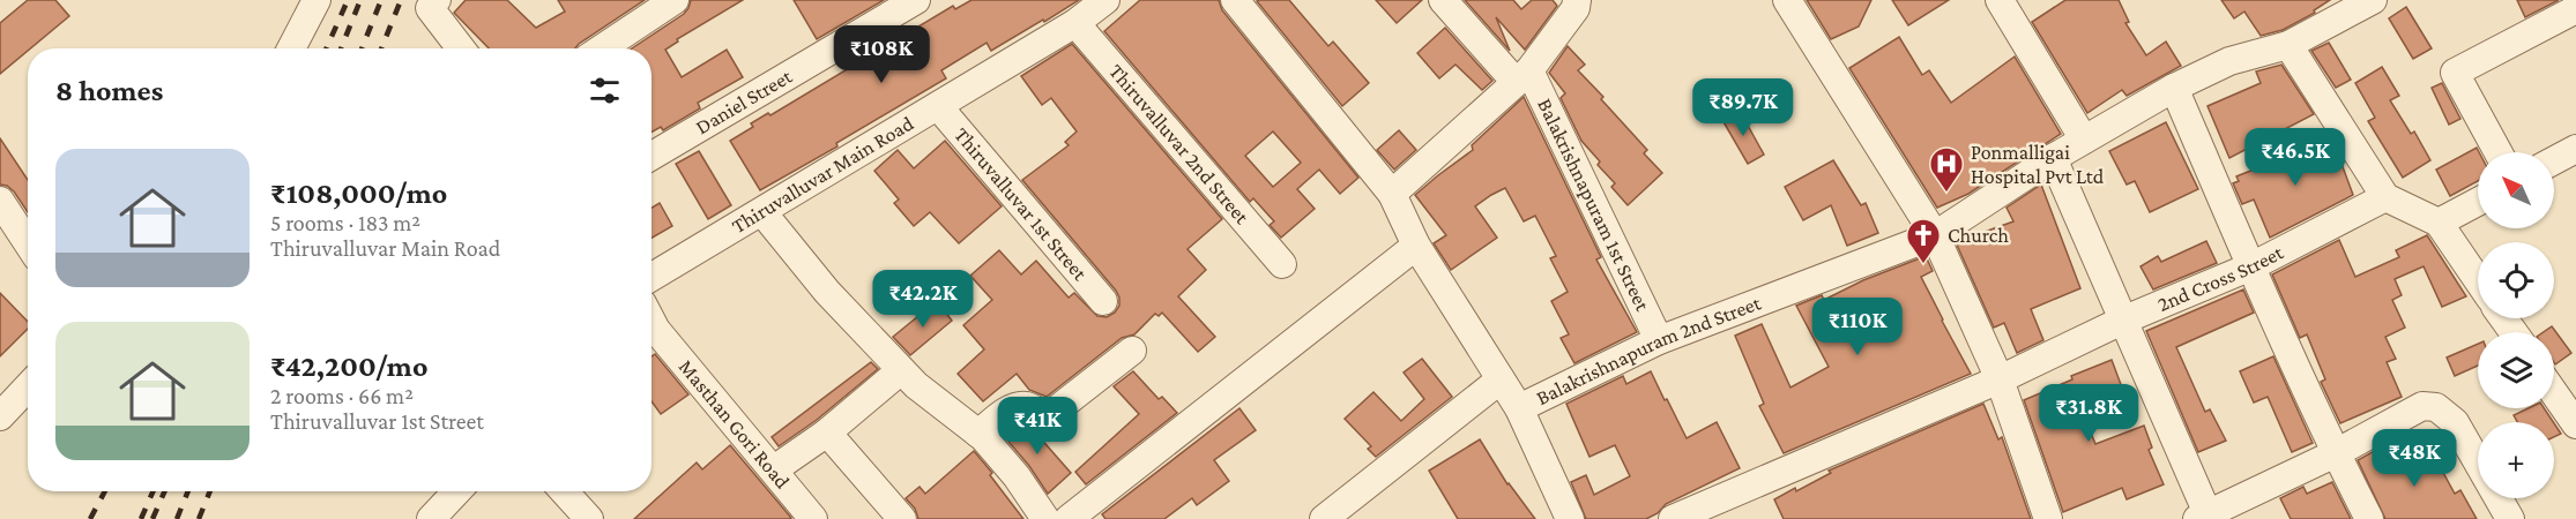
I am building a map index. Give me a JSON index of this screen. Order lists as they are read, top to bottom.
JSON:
{
  "streets": {
    "street": [
      "Daniel Street",
      "Thiruvalluvar 2nd Street",
      "Thiruvalluvar Main Road",
      "Thiruvalluvar 1st Street",
      "Balakrishnapuram 1st Street",
      "2nd Cross Street",
      "Balakrishnapuram 2nd Street",
      "Masthan Gori Road"
    ]
  },
  "crossings": [
    ["Thiruvalluvar 2nd Street", "Thiruvalluvar Main Road"],
    ["Thiruvalluvar Main Road", "Thiruvalluvar 1st Street"],
    ["Balakrishnapuram 1st Street", "Balakrishnapuram 2nd Street"]
  ],
  "places": {
    "hospital": ["Ponmalligai Hospital Pvt Ltd"],
    "church": ["Church"]
  },
  "north": "top left",
  "page": {
    "price": [
      "₹108K",
      "₹89.7K",
      "₹46.5K",
      "₹42.2K",
      "₹110K",
      "₹31.8K",
      "₹41K",
      "₹48K"
    ],
    "heading": "8 homes",
    "list": [
      {
        "name": "₹108,000/mo",
        "note": "5 rooms · 183 m² · Thiruvalluvar Main Road"
      },
      {
        "name": "₹42,200/mo",
        "note": "2 rooms · 66 m² · Thiruvalluvar 1st Street"
      }
    ],
    "map_buttons": "+"
  }
}
